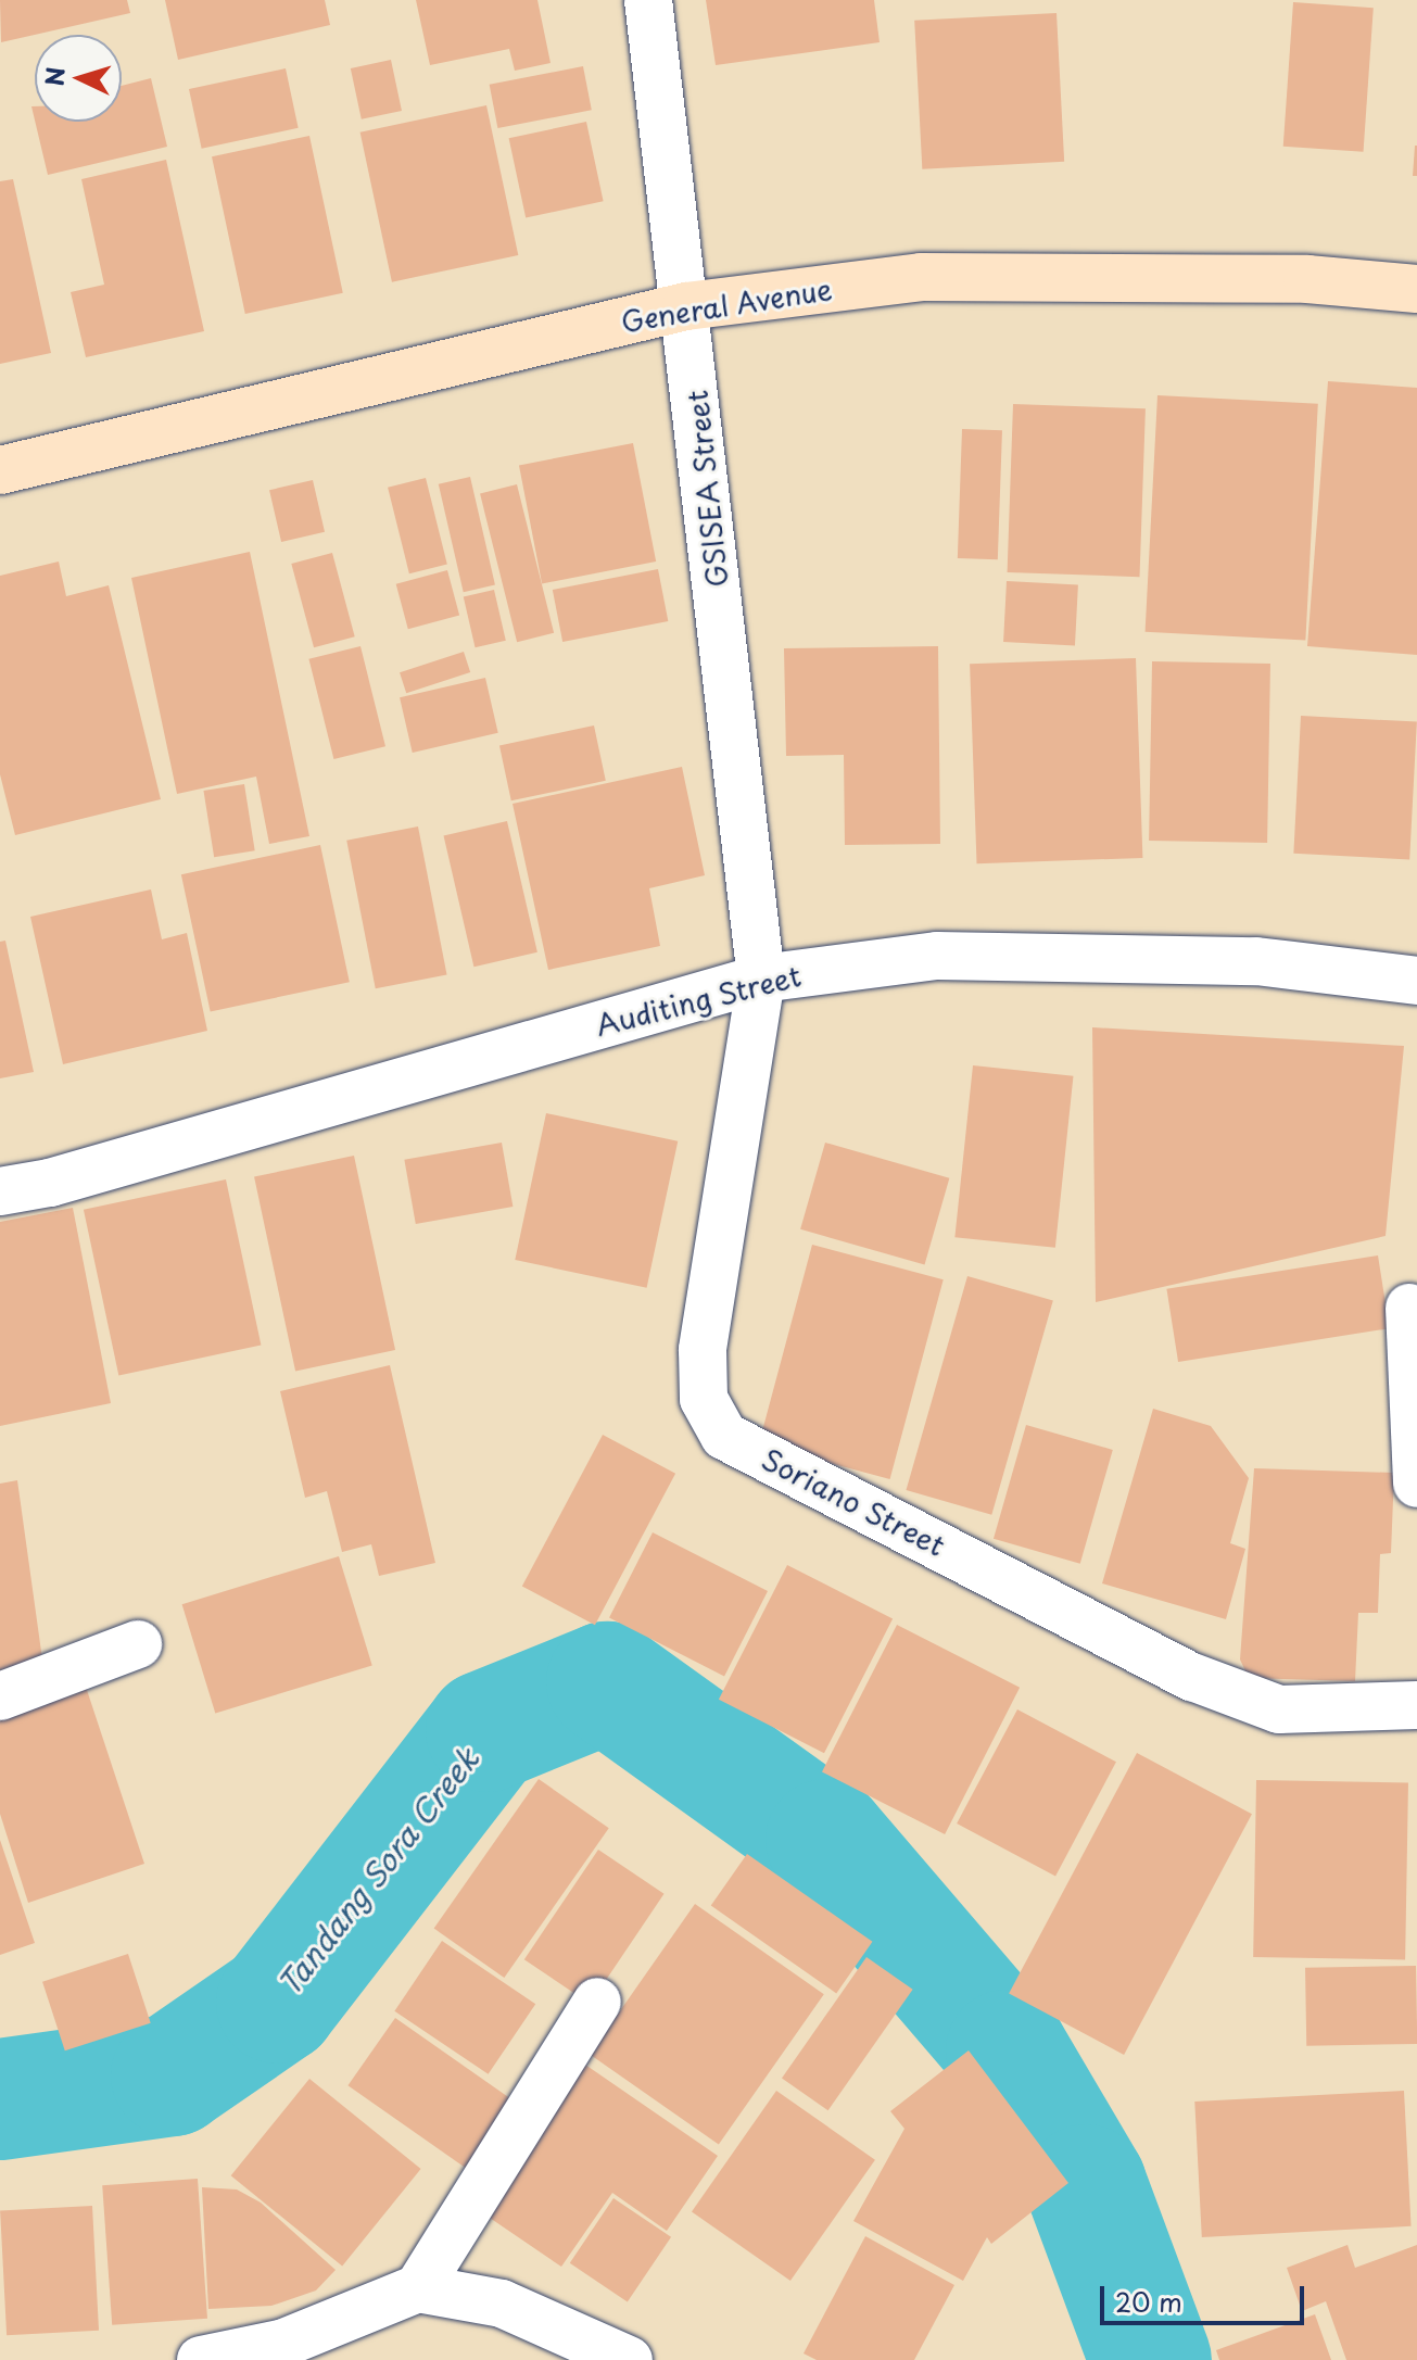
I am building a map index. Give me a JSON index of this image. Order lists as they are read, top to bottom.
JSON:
{
  "streets": {
    "street": [
      "General Avenue",
      "GSISEA Street",
      "Auditing Street",
      "Soriano Street"
    ]
  },
  "crossings": [
    ["General Avenue", "GSISEA Street"],
    ["GSISEA Street", "Auditing Street"],
    ["GSISEA Street", "Soriano Street"],
    ["Auditing Street", "Soriano Street"]
  ],
  "water": ["Tandang Sora Creek"],
  "scale_bar": "20 m",
  "north": "left"
}
